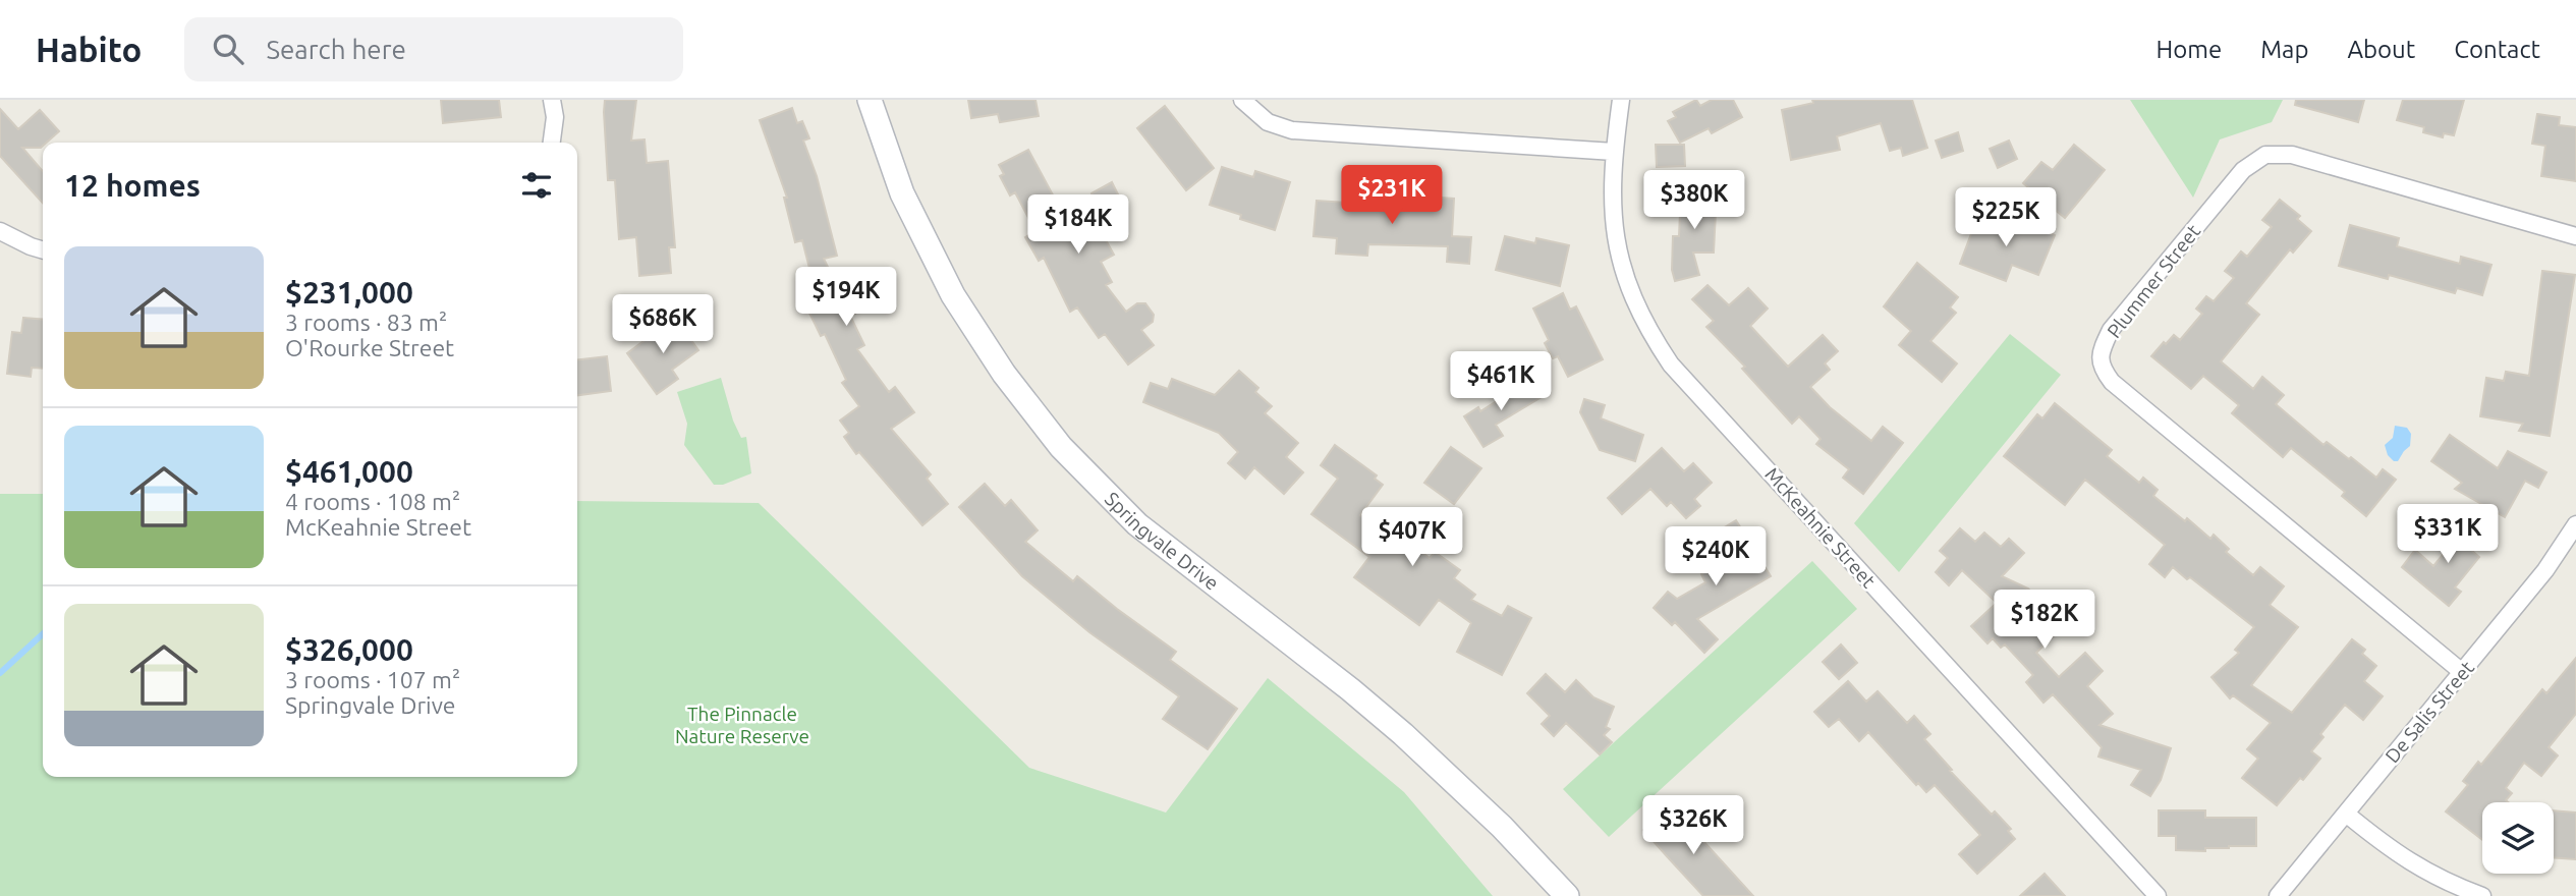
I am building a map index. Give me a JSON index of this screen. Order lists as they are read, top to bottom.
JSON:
{
  "streets": {
    "main road": ["Springvale Drive"],
    "street": ["Plummer Street", "McKeahnie Street", "De Salis Street"]
  },
  "crossings": [
    ["Plummer Street", "De Salis Street"]
  ],
  "parks": ["The Pinnacle Nature Reserve"],
  "page": {
    "header": "Habito",
    "search": "Search here",
    "nav": [
      "Home",
      "Map",
      "About",
      "Contact"
    ],
    "heading": "12 homes",
    "price": [
      "$231K",
      "$380K",
      "$225K",
      "$184K",
      "$194K",
      "$686K",
      "$461K",
      "$331K",
      "$407K",
      "$240K",
      "$182K",
      "$326K"
    ],
    "list": [
      {
        "name": "$231,000",
        "note": "3 rooms · 83 m² · O'Rourke Street"
      },
      {
        "name": "$461,000",
        "note": "4 rooms · 108 m² · McKeahnie Street"
      },
      {
        "name": "$326,000",
        "note": "3 rooms · 107 m² · Springvale Drive"
      }
    ]
  }
}
